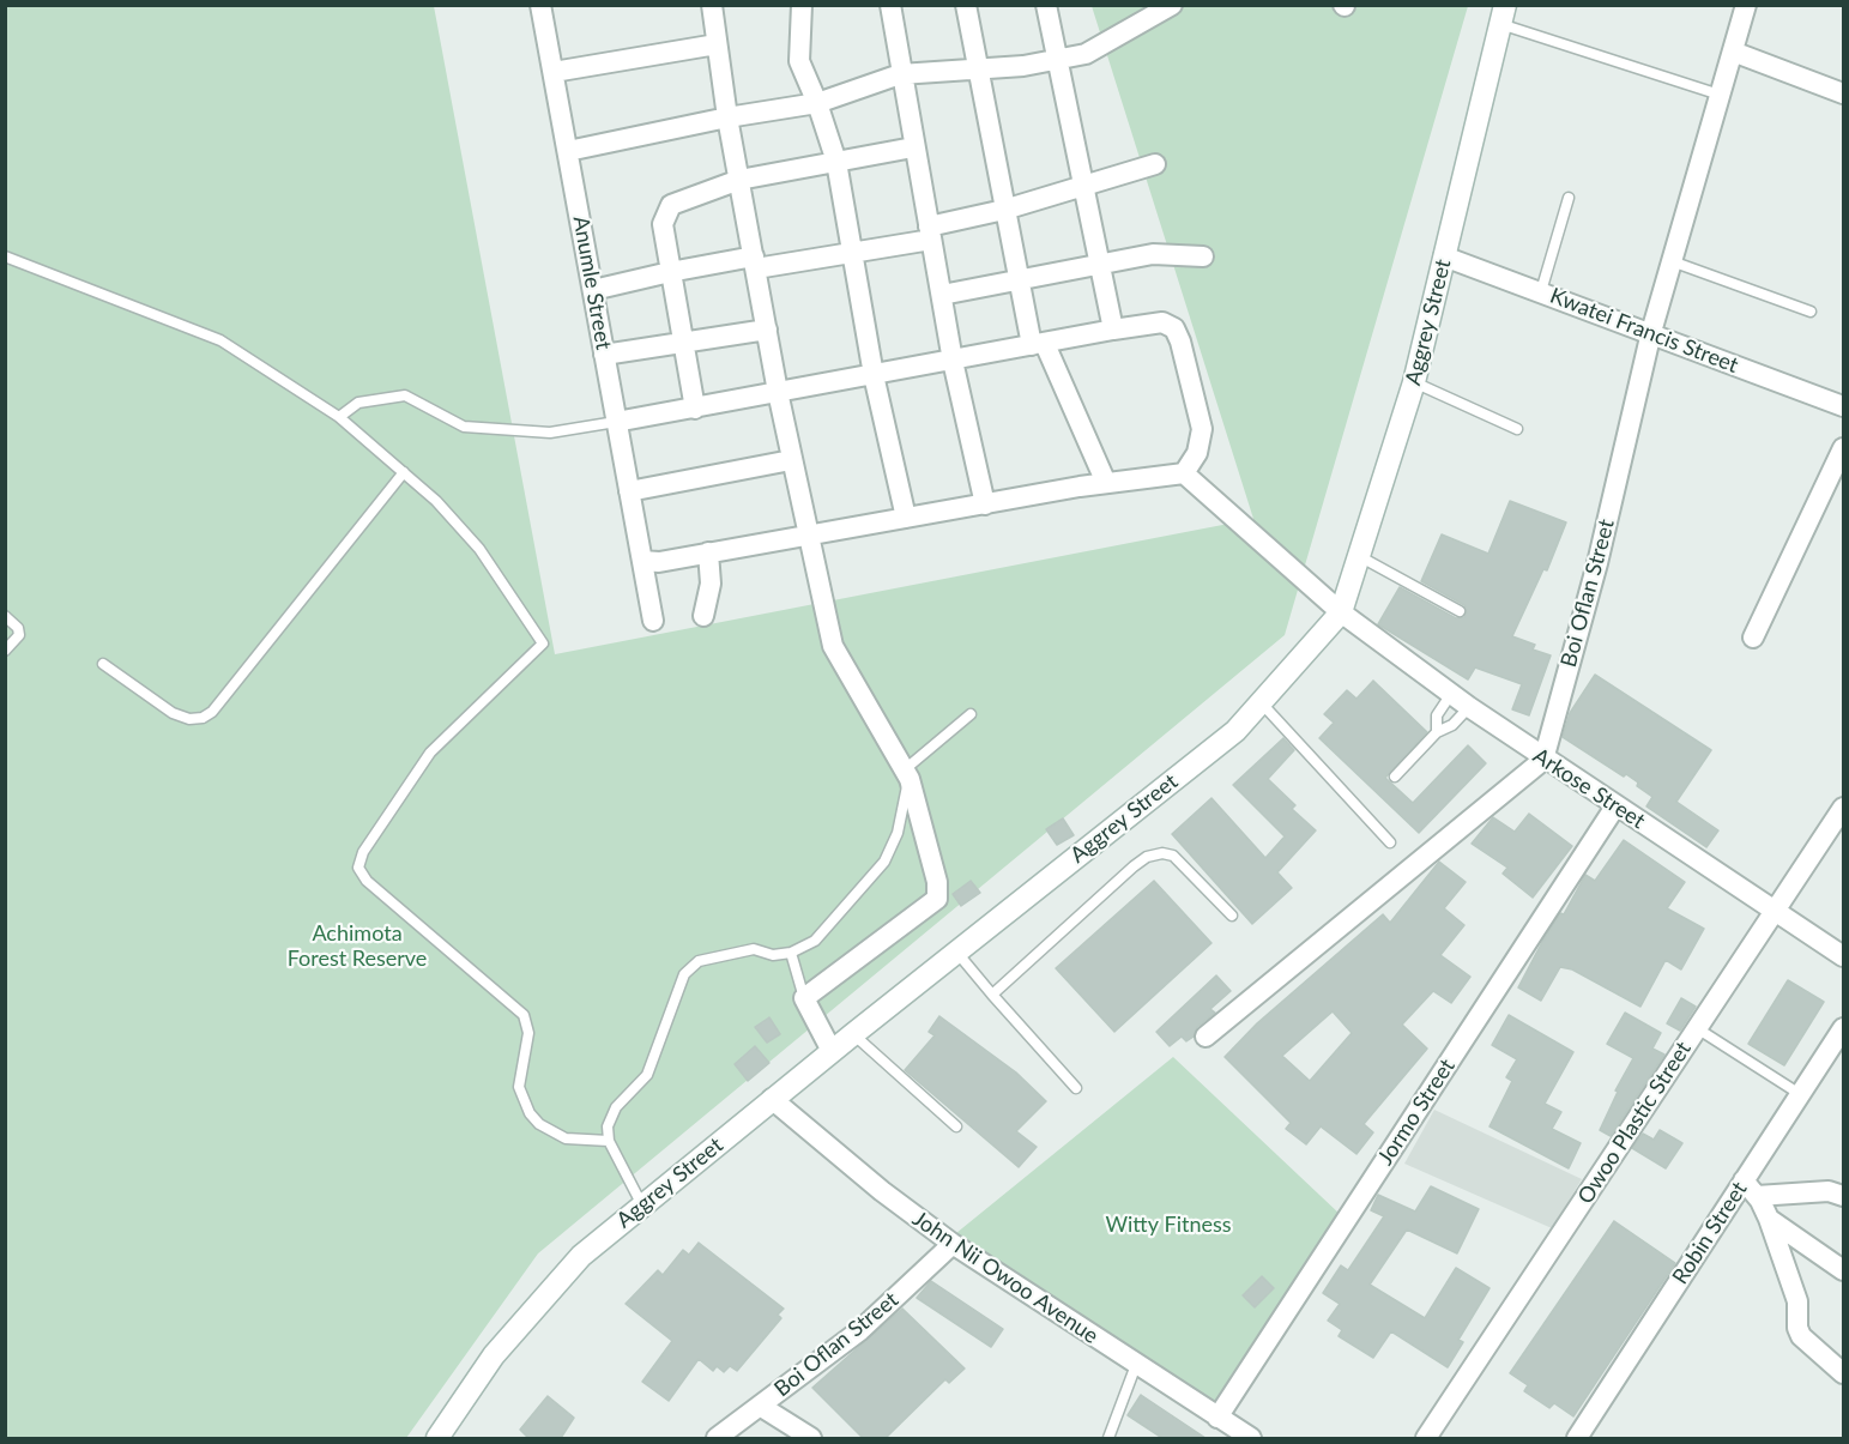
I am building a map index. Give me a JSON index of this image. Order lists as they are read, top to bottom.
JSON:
{
  "streets": {
    "main road": ["Aggrey Street"],
    "street": [
      "Anumle Street",
      "Kwatei Francis Street",
      "Boi Oflan Street",
      "Arkose Street",
      "Jormo Street",
      "Owoo Plastic Street",
      "Robin Street",
      "John Nii Owoo Avenue"
    ]
  },
  "crossings": [
    ["Aggrey Street", "Kwatei Francis Street"],
    ["Aggrey Street", "Arkose Street"],
    ["Aggrey Street", "John Nii Owoo Avenue"],
    ["Kwatei Francis Street", "Boi Oflan Street"],
    ["Boi Oflan Street", "Arkose Street"],
    ["Boi Oflan Street", "John Nii Owoo Avenue"],
    ["Arkose Street", "Jormo Street"],
    ["Arkose Street", "Owoo Plastic Street"],
    ["Jormo Street", "John Nii Owoo Avenue"]
  ],
  "parks": ["Achimota Forest Reserve", "Witty Fitness"]
}
